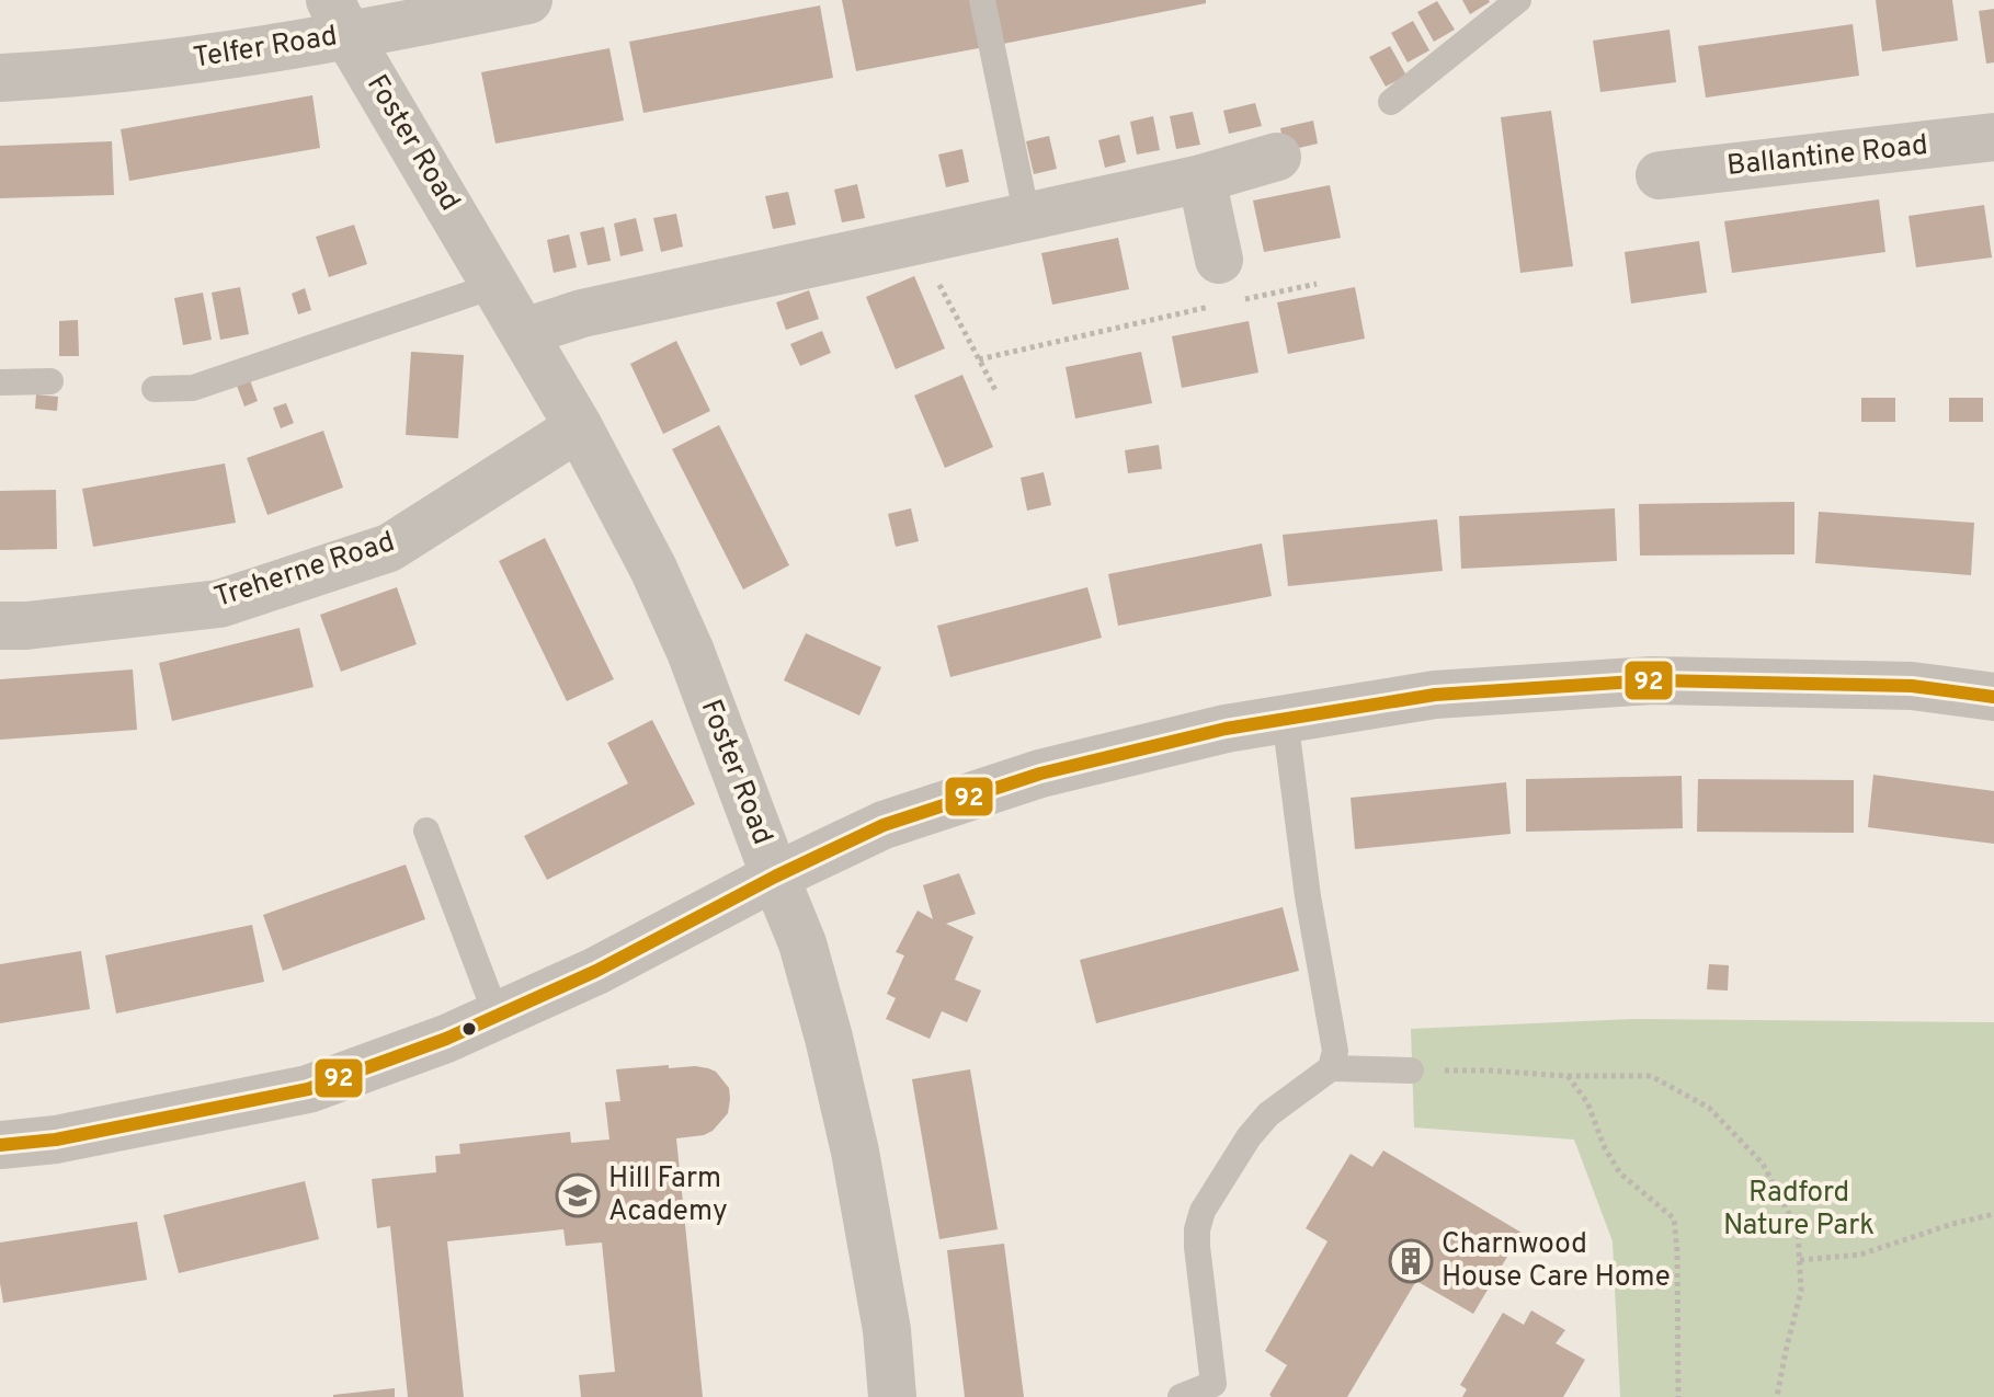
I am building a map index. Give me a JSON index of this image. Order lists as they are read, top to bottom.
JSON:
{
  "streets": {
    "street": [
      "Telfer Road",
      "Foster Road",
      "Ballantine Road",
      "Treherne Road"
    ]
  },
  "crossings": [
    ["Telfer Road", "Foster Road"],
    ["Foster Road", "Treherne Road"]
  ],
  "parks": ["Radford Nature Park"],
  "places": {
    "school or university": ["Hill Farm Academy"],
    "building": ["Charnwood House Care Home"]
  },
  "lines": ["transit line 92"]
}
